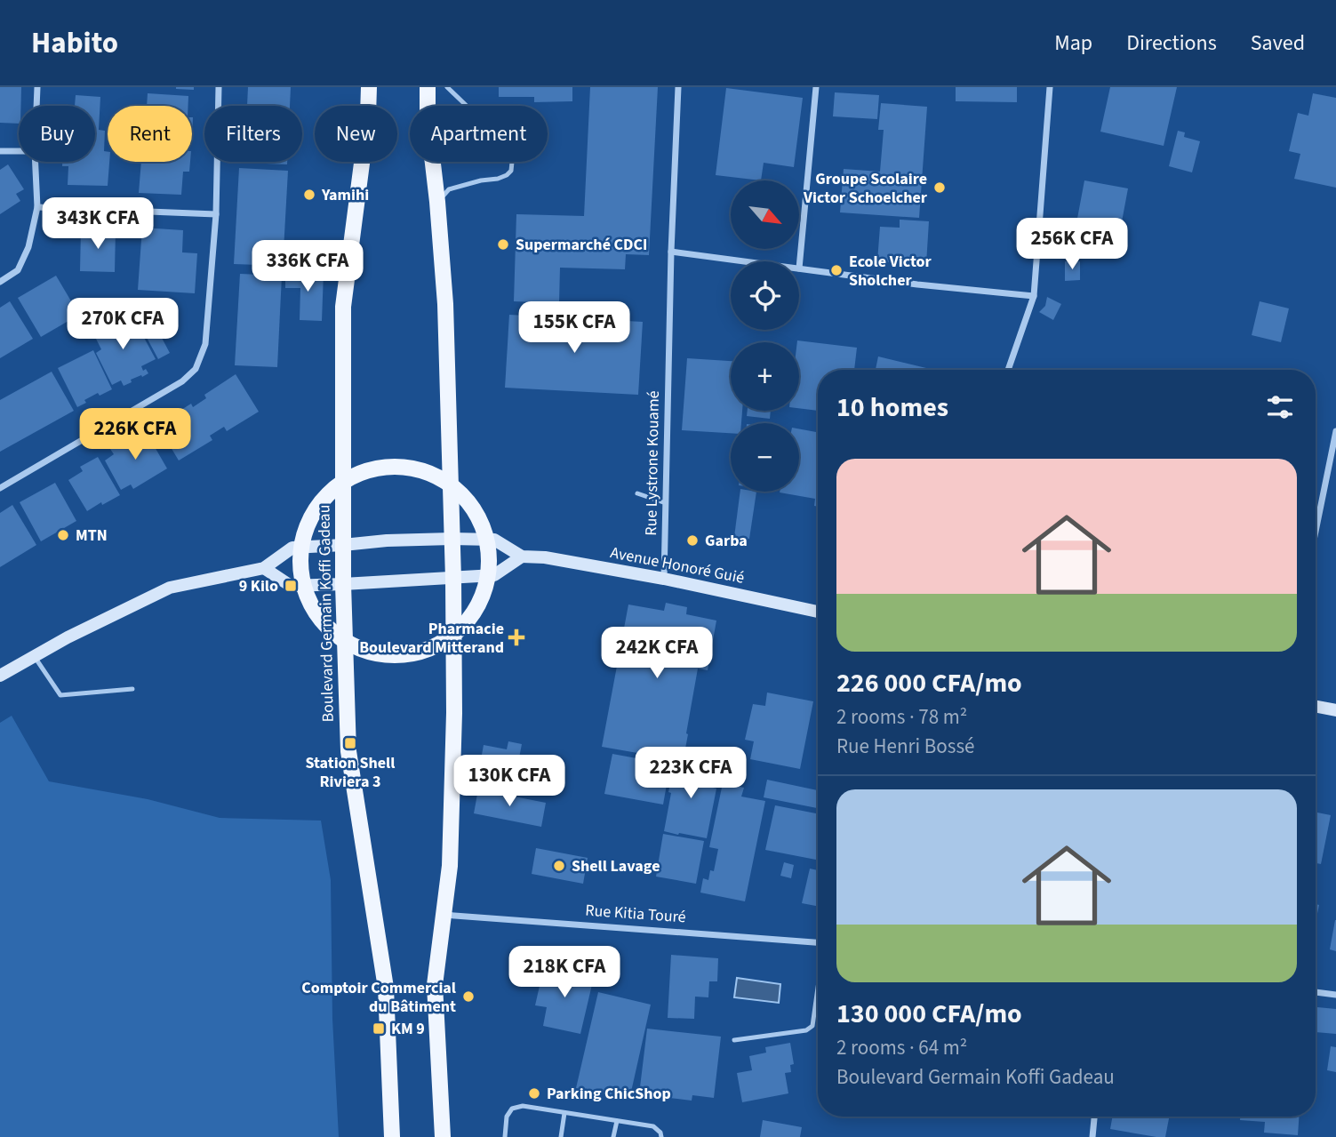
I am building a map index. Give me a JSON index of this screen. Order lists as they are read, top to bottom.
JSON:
{
  "streets": {
    "main road": ["Avenue Honoré Guié", "Boulevard Germain Koffi Gadeau"],
    "street": ["Rue Lystrone Kouamé", "Rue Kitia Touré"]
  },
  "crossings": [
    ["Rue Lystrone Kouamé", "Avenue Honoré Guié"],
    ["Avenue Honoré Guié", "Boulevard Germain Koffi Gadeau"]
  ],
  "places": {
    "other": [
      "Groupe Scolaire Victor Schoelcher",
      "Yamihi",
      "Supermarché CDCI",
      "Ecole Victor Sholcher",
      "MTN",
      "Garba",
      "Shell Lavage",
      "Comptoir Commercial du Bâtiment",
      "Parking ChicShop"
    ],
    "transit": ["9 Kilo", "Station Shell Riviera 3", "KM 9"],
    "health": ["Pharmacie Boulevard Mitterand"]
  },
  "north": "bottom right",
  "page": {
    "header": "Habito",
    "nav": ["Map", "Directions", "Saved"],
    "chip": [
      "Buy",
      "Rent",
      "Filters",
      "New",
      "Apartment"
    ],
    "map_buttons": ["+", "−"],
    "price": [
      "343K CFA",
      "256K CFA",
      "336K CFA",
      "270K CFA",
      "155K CFA",
      "226K CFA",
      "242K CFA",
      "223K CFA",
      "130K CFA",
      "218K CFA"
    ],
    "heading": "10 homes",
    "list": [
      {
        "name": "226 000 CFA/mo",
        "note": "2 rooms · 78 m² · Rue Henri Bossé"
      },
      {
        "name": "130 000 CFA/mo",
        "note": "2 rooms · 64 m² · Boulevard Germain Koffi Gadeau"
      }
    ]
  }
}
